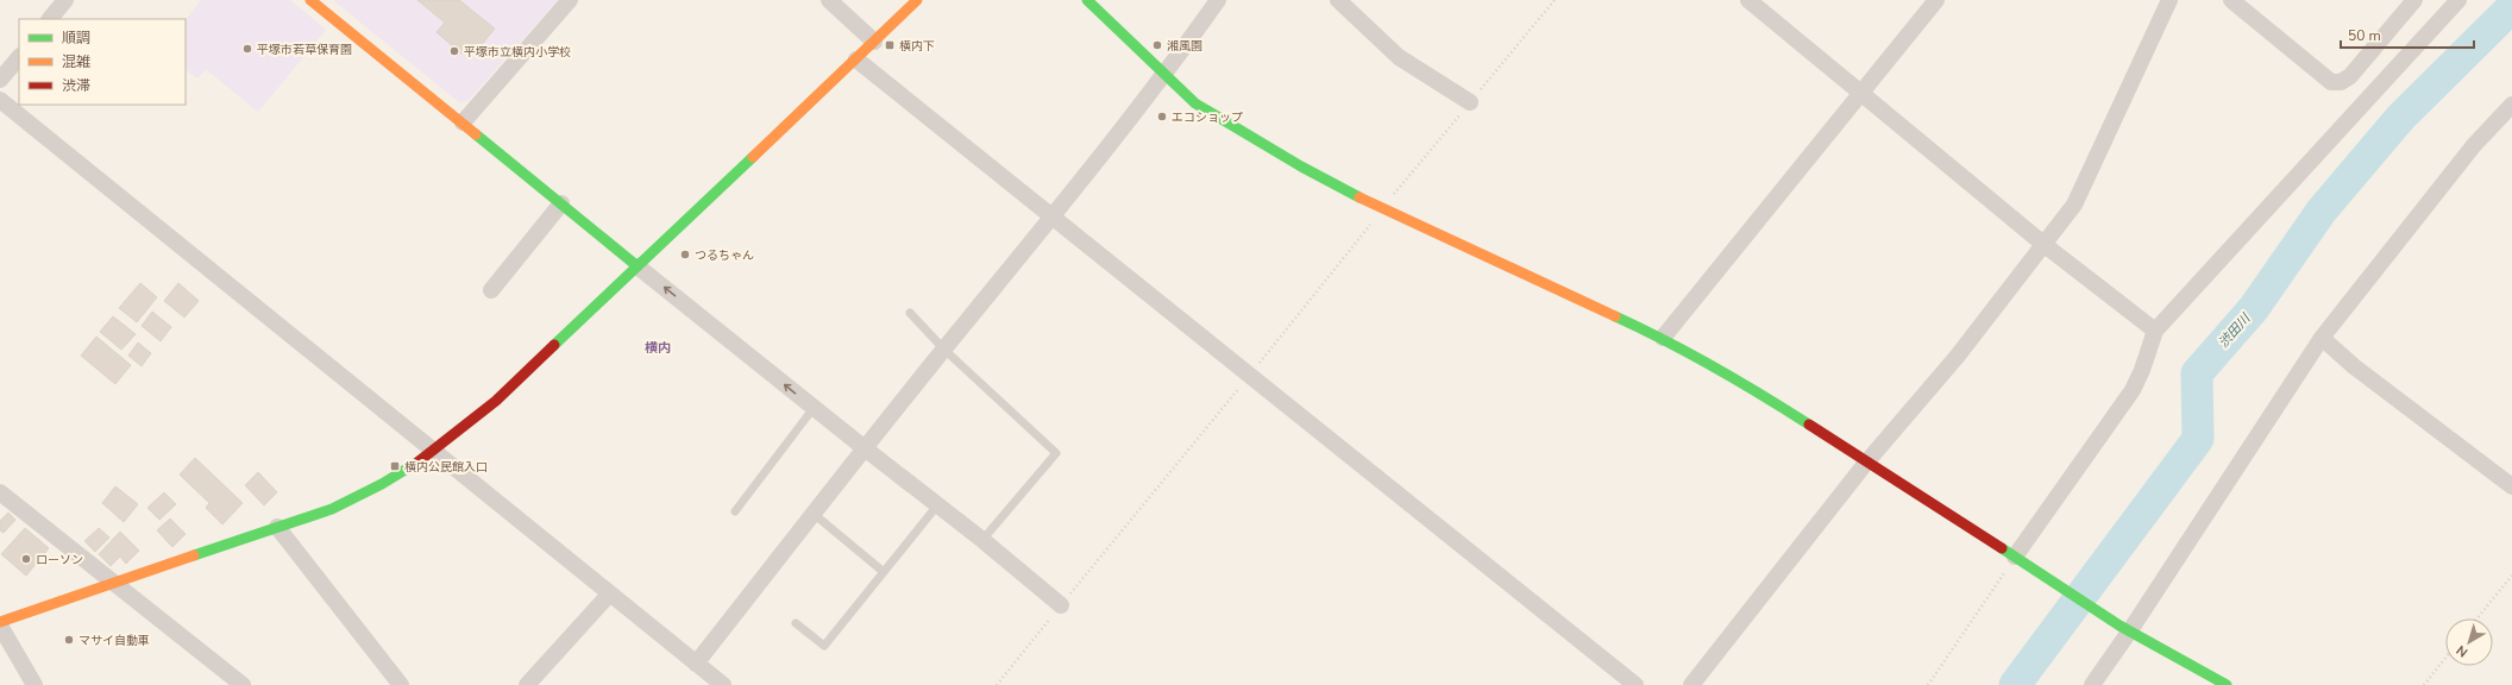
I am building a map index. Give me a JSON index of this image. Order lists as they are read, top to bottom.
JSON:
{
  "districts": ["横内"],
  "water": ["渋田川"],
  "places": {
    "transit": ["横内下", "横内公民館入口"],
    "other": [
      "湘風園",
      "平塚市若草保育園",
      "平塚市立横内小学校",
      "エコショップ",
      "つるちゃん",
      "ローソン",
      "マサイ自動車"
    ]
  },
  "legend": ["順調", "混雑", "渋滞"],
  "scale_bar": "50 m",
  "north": "bottom left"
}
